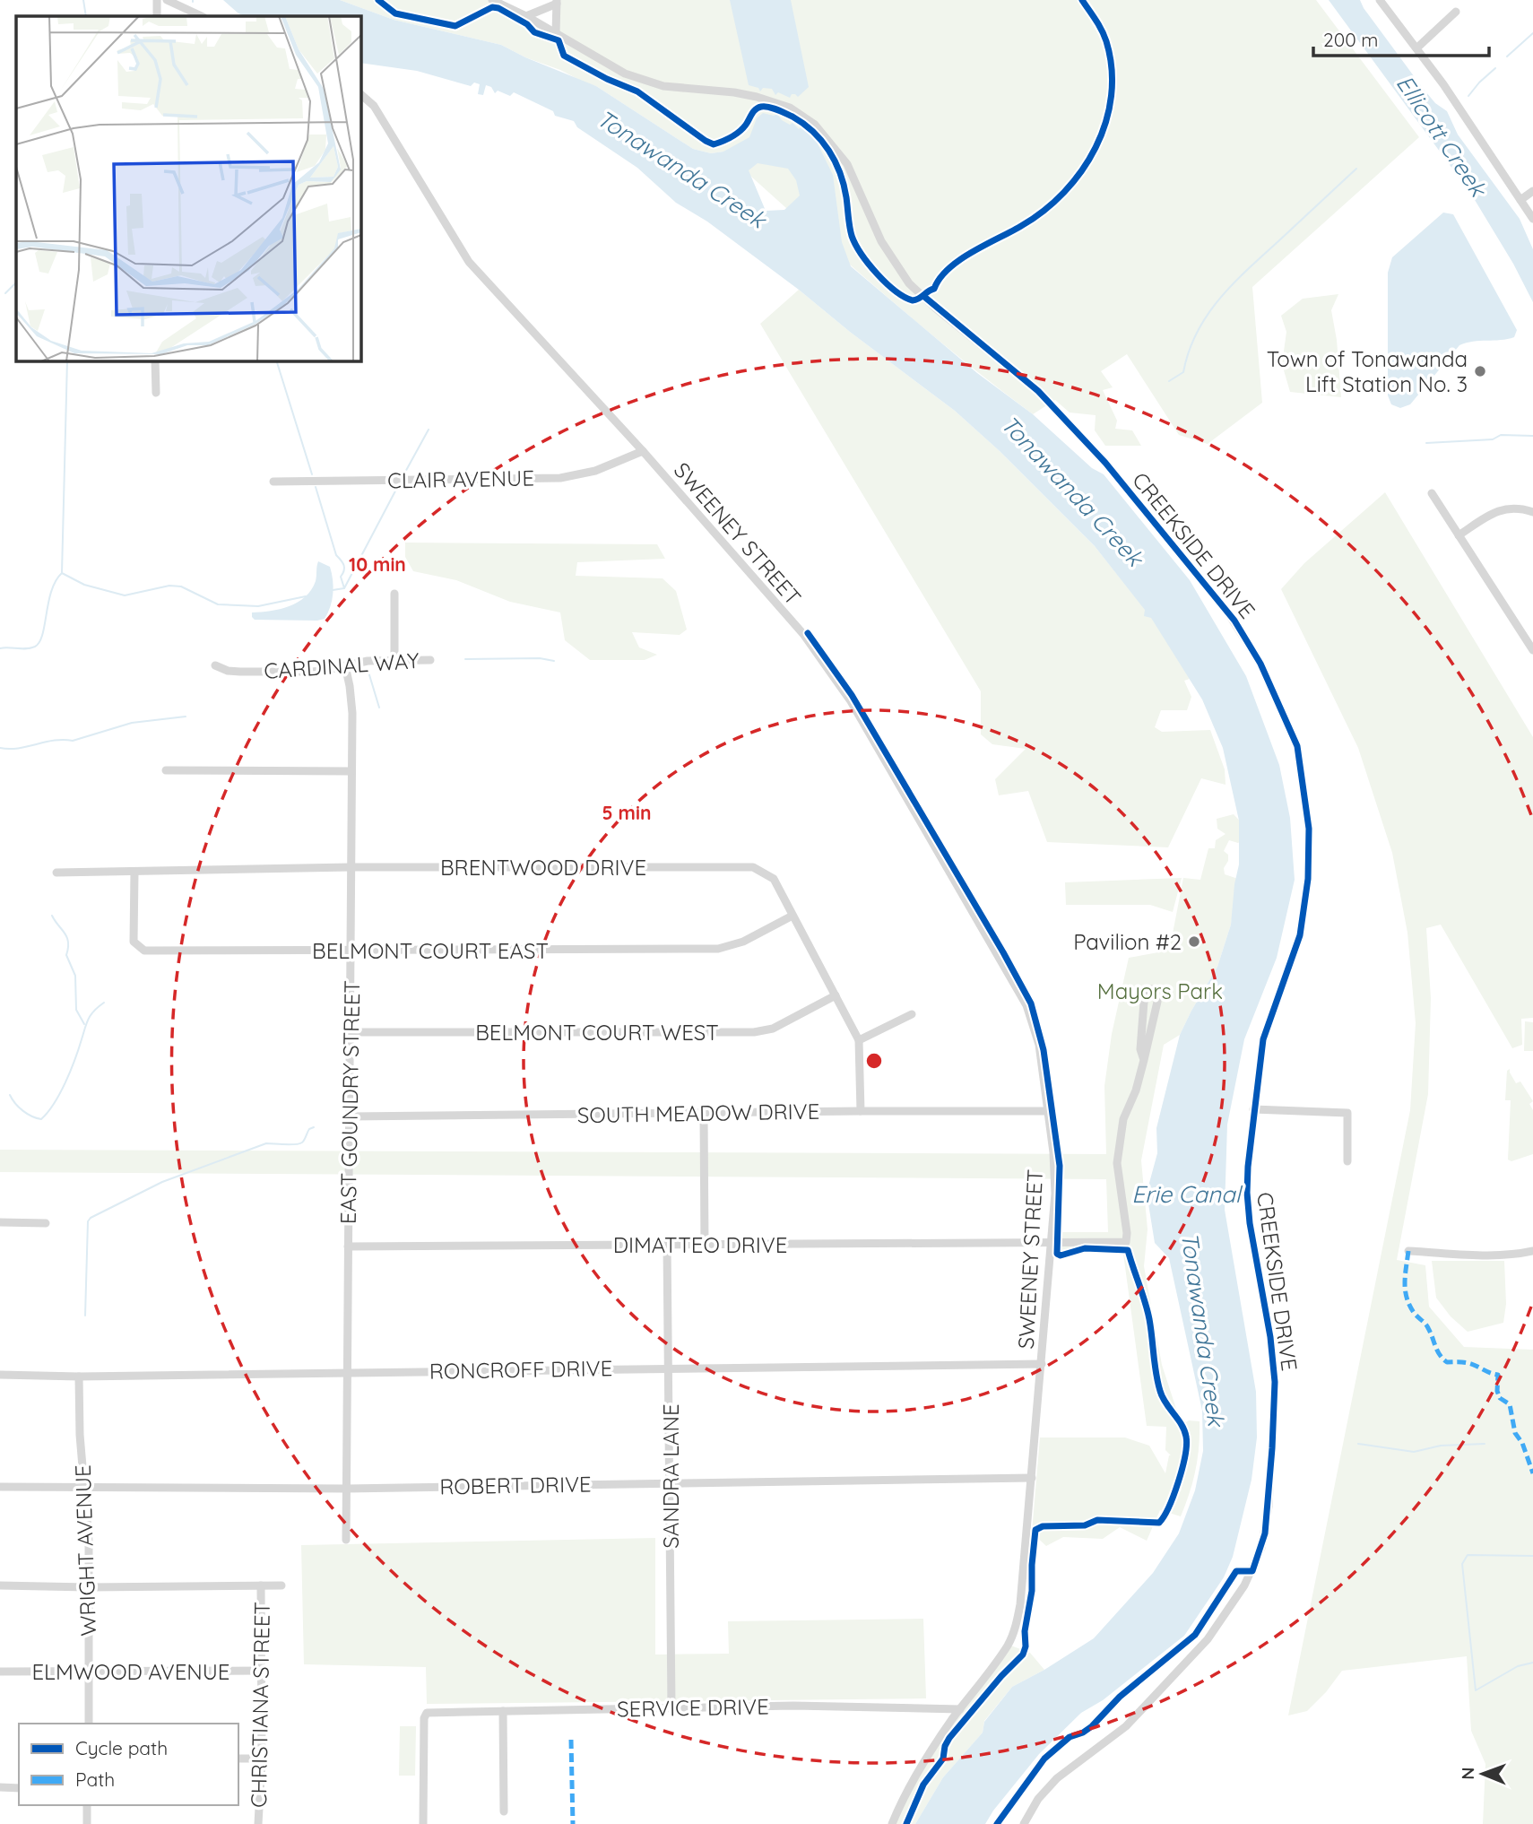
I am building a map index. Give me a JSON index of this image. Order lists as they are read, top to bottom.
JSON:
{
  "streets": {
    "street": [
      "CLAIR AVENUE",
      "SWEENEY STREET",
      "CREEKSIDE DRIVE",
      "CARDINAL WAY",
      "BRENTWOOD DRIVE",
      "BELMONT COURT EAST",
      "BELMONT COURT WEST",
      "EAST GOUNDRY STREET",
      "SOUTH MEADOW DRIVE",
      "DIMATTEO DRIVE",
      "RONCROFF DRIVE",
      "SANDRA LANE",
      "ROBERT DRIVE",
      "WRIGHT AVENUE",
      "ELMWOOD AVENUE",
      "CHRISTIANA STREET",
      "SERVICE DRIVE"
    ]
  },
  "crossings": [
    ["CLAIR AVENUE", "SWEENEY STREET"],
    ["SWEENEY STREET", "SOUTH MEADOW DRIVE"],
    ["SWEENEY STREET", "DIMATTEO DRIVE"],
    ["SWEENEY STREET", "RONCROFF DRIVE"],
    ["SWEENEY STREET", "ROBERT DRIVE"],
    ["SWEENEY STREET", "SERVICE DRIVE"],
    ["CARDINAL WAY", "EAST GOUNDRY STREET"],
    ["BRENTWOOD DRIVE", "BELMONT COURT EAST"],
    ["BRENTWOOD DRIVE", "BELMONT COURT WEST"],
    ["BRENTWOOD DRIVE", "EAST GOUNDRY STREET"],
    ["BRENTWOOD DRIVE", "SOUTH MEADOW DRIVE"],
    ["BELMONT COURT EAST", "EAST GOUNDRY STREET"],
    ["BELMONT COURT WEST", "EAST GOUNDRY STREET"],
    ["EAST GOUNDRY STREET", "SOUTH MEADOW DRIVE"],
    ["EAST GOUNDRY STREET", "DIMATTEO DRIVE"],
    ["EAST GOUNDRY STREET", "RONCROFF DRIVE"],
    ["EAST GOUNDRY STREET", "ROBERT DRIVE"],
    ["DIMATTEO DRIVE", "SANDRA LANE"],
    ["RONCROFF DRIVE", "SANDRA LANE"],
    ["RONCROFF DRIVE", "WRIGHT AVENUE"],
    ["SANDRA LANE", "ROBERT DRIVE"],
    ["SANDRA LANE", "SERVICE DRIVE"],
    ["ROBERT DRIVE", "WRIGHT AVENUE"],
    ["WRIGHT AVENUE", "ELMWOOD AVENUE"],
    ["ELMWOOD AVENUE", "CHRISTIANA STREET"]
  ],
  "water": ["Ellicott Creek", "Tonawanda Creek", "Erie Canal"],
  "parks": ["Mayors Park"],
  "places": ["Town of Tonawanda Lift Station No. 3", "Pavilion #2"],
  "legend": ["Cycle path", "Path"],
  "scale_bar": "200 m",
  "north": "left",
  "rings": ["10 min", "5 min"]
}
